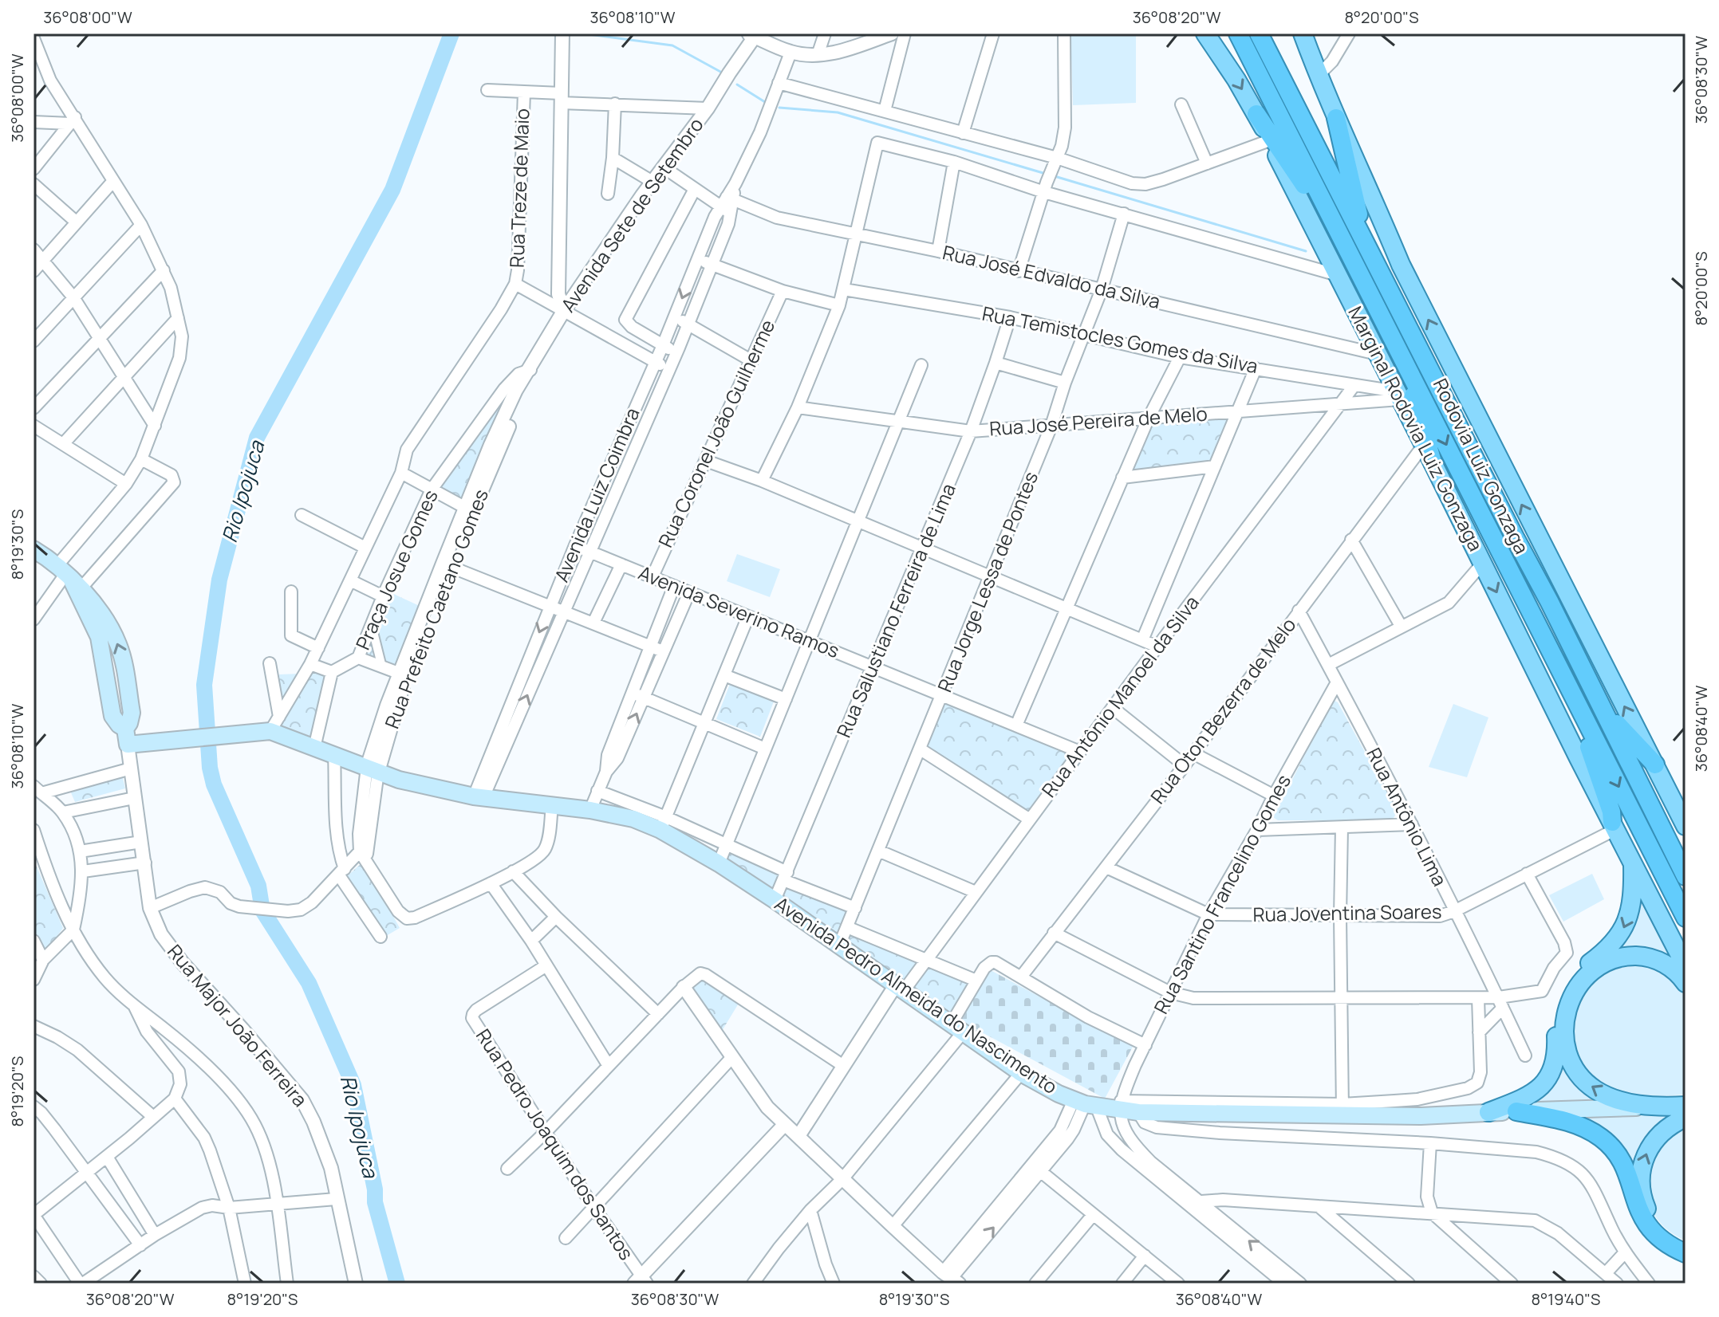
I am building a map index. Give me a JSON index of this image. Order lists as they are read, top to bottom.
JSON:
{
  "streets": {
    "highway": ["Rodovia Luiz Gonzaga"],
    "main road": ["Marginal Rodovia Luiz Gonzaga", "Avenida Pedro Almeida do Nascimento", "Rua Major João Ferreira"],
    "street": [
      "Rua Treze de Maio",
      "Avenida Sete de Setembro",
      "Rua José Edvaldo da Silva",
      "Rua Temistocles Gomes da Silva",
      "Rua José Pereira de Melo",
      "Rua Coronel João Guilherme",
      "Avenida Luiz Coimbra",
      "Praça Josue Gomes",
      "Rua Jorge Lessa de Pontes",
      "Rua Prefeito Caetano Gomes",
      "Rua Salustiano Ferreira de Lima",
      "Avenida Severino Ramos",
      "Rua Antônio Manoel da Silva",
      "Rua Oton Bezerra de Melo",
      "Rua Antônio Lima",
      "Rua Santino Francelino Gomes",
      "Rua Joventina Soares",
      "Rua Pedro Joaquim dos Santos"
    ]
  },
  "crossings": [
    ["Avenida Sete de Setembro", "Rua José Edvaldo da Silva"],
    ["Avenida Sete de Setembro", "Praça Josue Gomes"],
    ["Avenida Sete de Setembro", "Rua Prefeito Caetano Gomes"],
    ["Rua José Edvaldo da Silva", "Marginal Rodovia Luiz Gonzaga"],
    ["Rua José Edvaldo da Silva", "Avenida Luiz Coimbra"],
    ["Rua José Edvaldo da Silva", "Rua Jorge Lessa de Pontes"],
    ["Rua Temistocles Gomes da Silva", "Rua José Pereira de Melo"],
    ["Rua Temistocles Gomes da Silva", "Marginal Rodovia Luiz Gonzaga"],
    ["Rua Temistocles Gomes da Silva", "Rua Jorge Lessa de Pontes"],
    ["Rua Temistocles Gomes da Silva", "Rua Salustiano Ferreira de Lima"],
    ["Rua Temistocles Gomes da Silva", "Rua Antônio Manoel da Silva"],
    ["Rua José Pereira de Melo", "Marginal Rodovia Luiz Gonzaga"],
    ["Rua José Pereira de Melo", "Rua Jorge Lessa de Pontes"],
    ["Rua José Pereira de Melo", "Rua Salustiano Ferreira de Lima"],
    ["Rua José Pereira de Melo", "Rua Antônio Manoel da Silva"],
    ["Marginal Rodovia Luiz Gonzaga", "Rua Oton Bezerra de Melo"],
    ["Marginal Rodovia Luiz Gonzaga", "Rua Joventina Soares"],
    ["Rua Coronel João Guilherme", "Avenida Severino Ramos"],
    ["Avenida Luiz Coimbra", "Avenida Severino Ramos"],
    ["Avenida Luiz Coimbra", "Avenida Pedro Almeida do Nascimento"],
    ["Praça Josue Gomes", "Rua Prefeito Caetano Gomes"],
    ["Rua Jorge Lessa de Pontes", "Avenida Severino Ramos"],
    ["Rua Jorge Lessa de Pontes", "Avenida Pedro Almeida do Nascimento"],
    ["Rua Prefeito Caetano Gomes", "Avenida Pedro Almeida do Nascimento"],
    ["Rua Salustiano Ferreira de Lima", "Avenida Severino Ramos"],
    ["Rua Salustiano Ferreira de Lima", "Avenida Pedro Almeida do Nascimento"],
    ["Avenida Severino Ramos", "Rua Antônio Manoel da Silva"],
    ["Rua Antônio Manoel da Silva", "Avenida Pedro Almeida do Nascimento"],
    ["Rua Oton Bezerra de Melo", "Rua Antônio Lima"],
    ["Rua Oton Bezerra de Melo", "Rua Joventina Soares"],
    ["Rua Antônio Lima", "Rua Santino Francelino Gomes"],
    ["Rua Antônio Lima", "Rua Joventina Soares"],
    ["Rua Santino Francelino Gomes", "Rua Joventina Soares"],
    ["Rua Santino Francelino Gomes", "Avenida Pedro Almeida do Nascimento"]
  ],
  "water": ["Rio Ipojuca"],
  "coordinates": [
    "36°08'00\"W",
    "36°08'10\"W",
    "36°08'20\"W",
    "8°20'00\"S",
    "36°08'30\"W",
    "8°19'30\"S",
    "36°08'40\"W",
    "8°19'20\"S",
    "8°19'40\"S"
  ]
}
